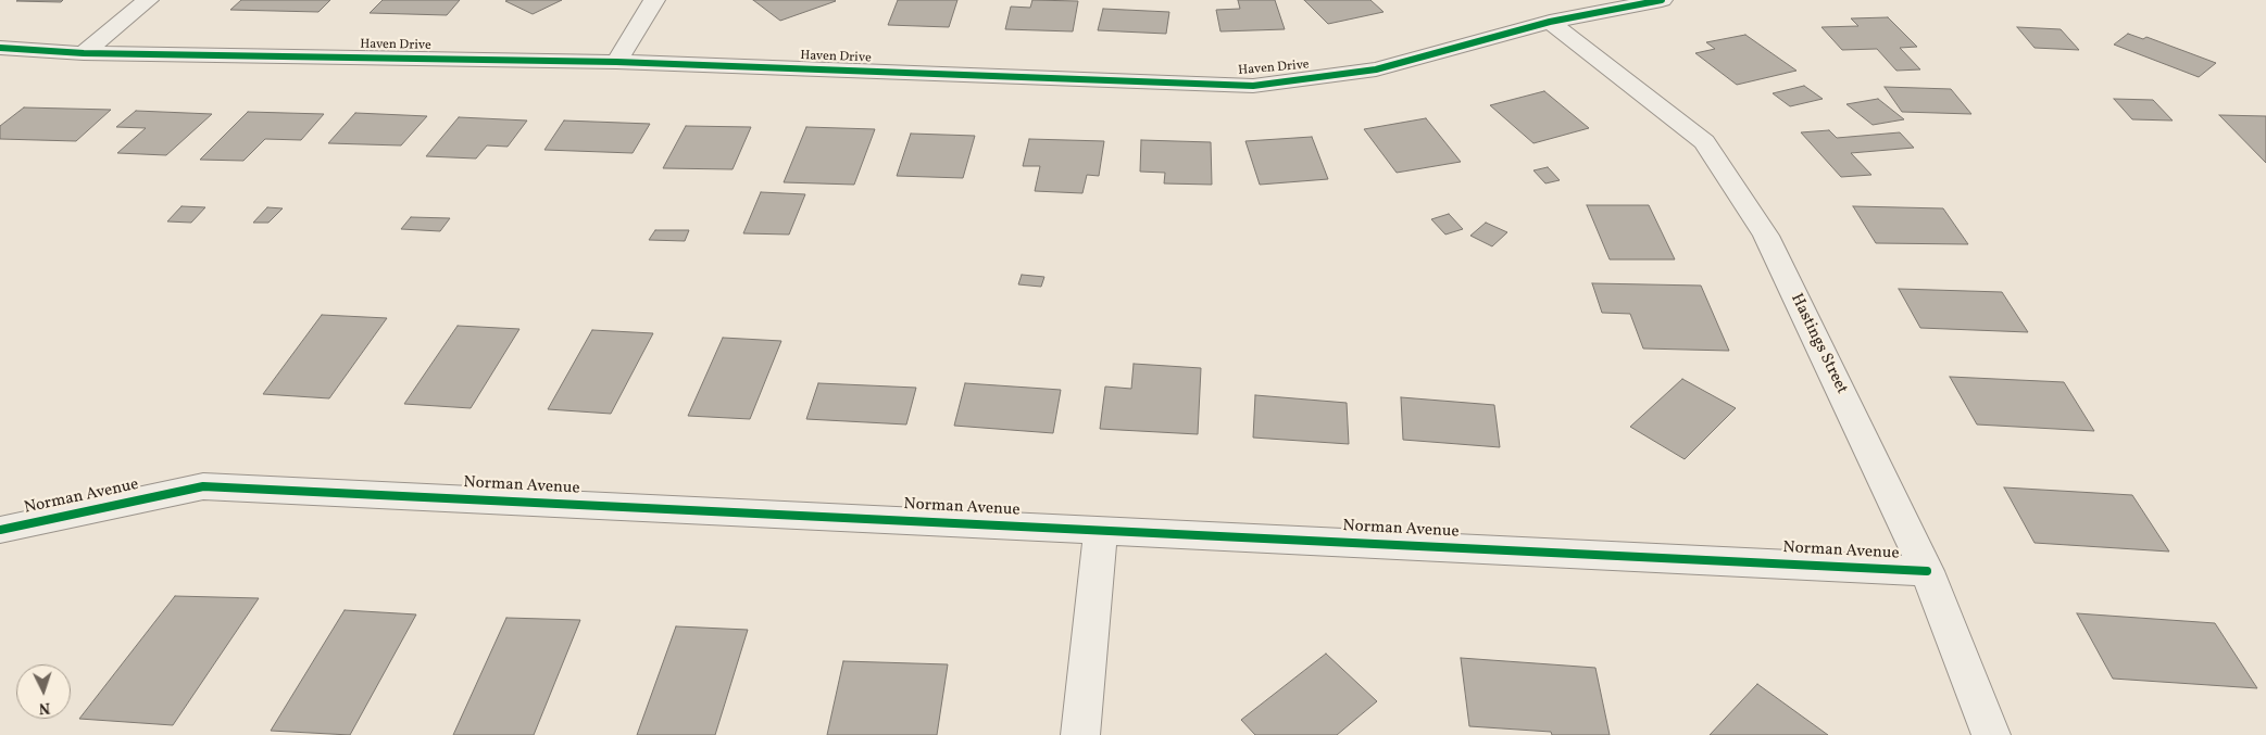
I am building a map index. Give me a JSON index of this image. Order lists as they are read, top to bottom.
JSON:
{
  "streets": {
    "street": ["Haven Drive", "Hastings Street", "Norman Avenue"]
  },
  "crossings": [
    ["Haven Drive", "Hastings Street"],
    ["Hastings Street", "Norman Avenue"]
  ],
  "north": "bottom"
}
